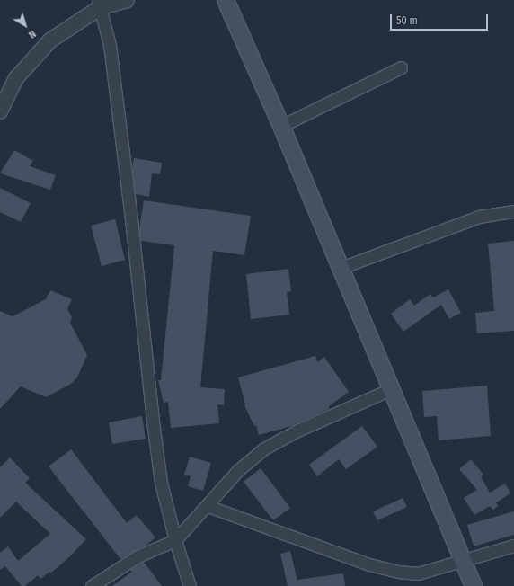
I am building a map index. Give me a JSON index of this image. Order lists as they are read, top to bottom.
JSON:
{
  "scale_bar": "50 m",
  "north": "bottom right"
}
